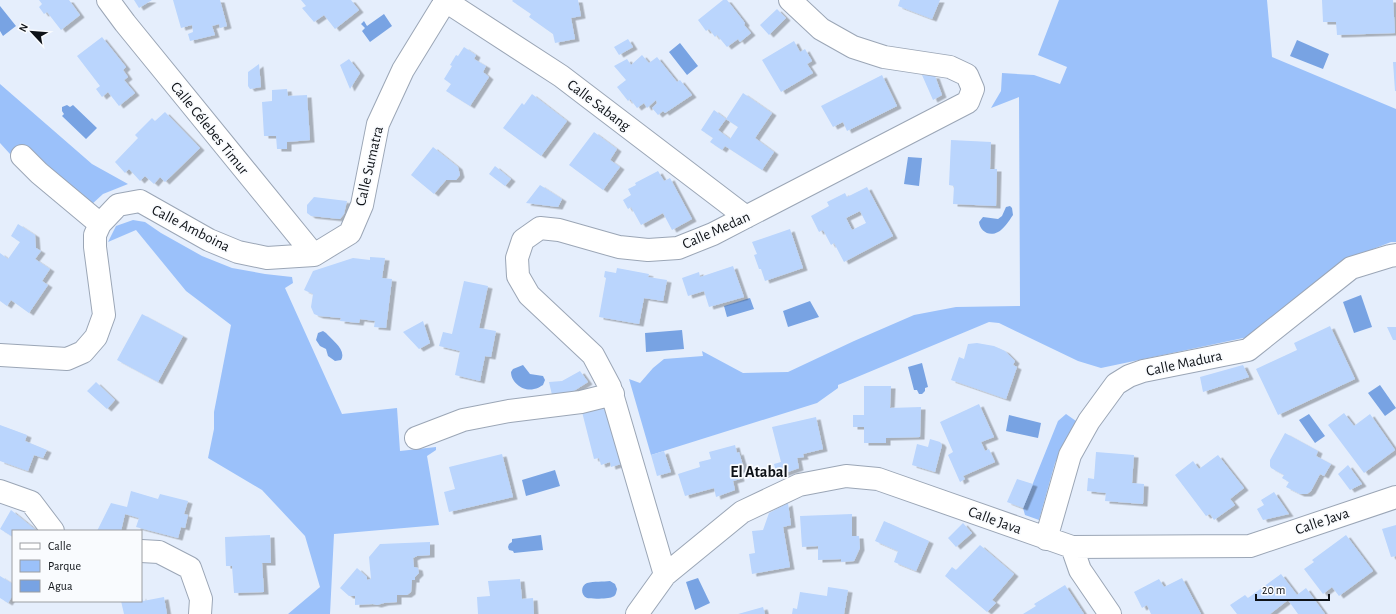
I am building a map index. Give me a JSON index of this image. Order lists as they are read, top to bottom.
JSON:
{
  "streets": {
    "street": [
      "Calle Sabang",
      "Calle Célebes Timur",
      "Calle Sumatra",
      "Calle Amboina",
      "Calle Medan",
      "Calle Madura",
      "Calle Java"
    ]
  },
  "crossings": [
    ["Calle Sabang", "Calle Sumatra"],
    ["Calle Sabang", "Calle Medan"],
    ["Calle Célebes Timur", "Calle Sumatra"],
    ["Calle Célebes Timur", "Calle Amboina"],
    ["Calle Sumatra", "Calle Amboina"],
    ["Calle Medan", "Calle Java"],
    ["Calle Madura", "Calle Java"]
  ],
  "districts": ["El Atabal"],
  "legend": ["Calle", "Parque", "Agua"],
  "scale_bar": "20 m",
  "north": "top left"
}
